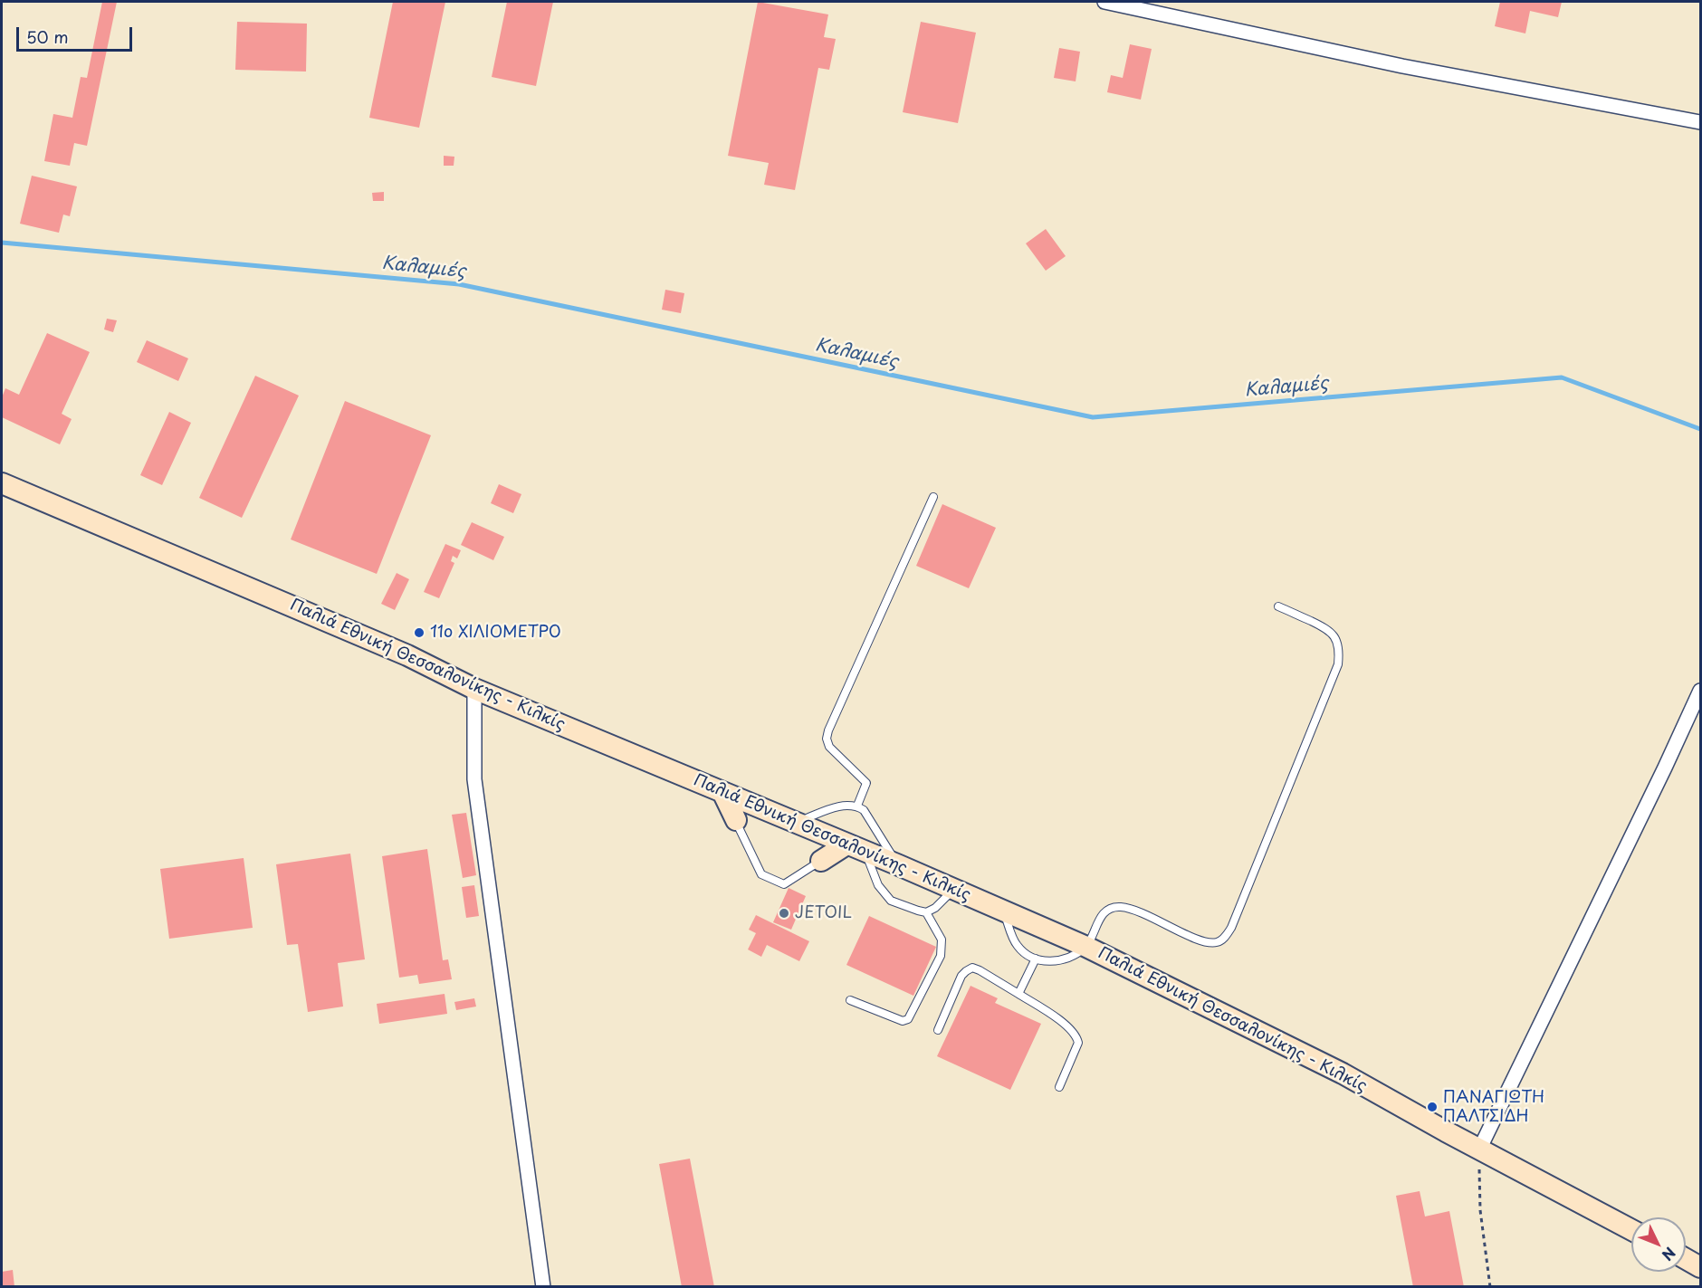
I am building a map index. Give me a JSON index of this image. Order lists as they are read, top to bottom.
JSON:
{
  "streets": {
    "main road": ["Παλιά Εθνική Θεσσαλονίκης - Κιλκίς"]
  },
  "water": ["Καλαμιές"],
  "places": ["11ο ΧΙΛΙΟΜΕΤΡΟ", "JETOIL", "ΠΑΝΑΓΙΩΤΗ ΠΑΛΤΣΙΔΗ"],
  "scale_bar": "50 m",
  "north": "bottom right"
}
